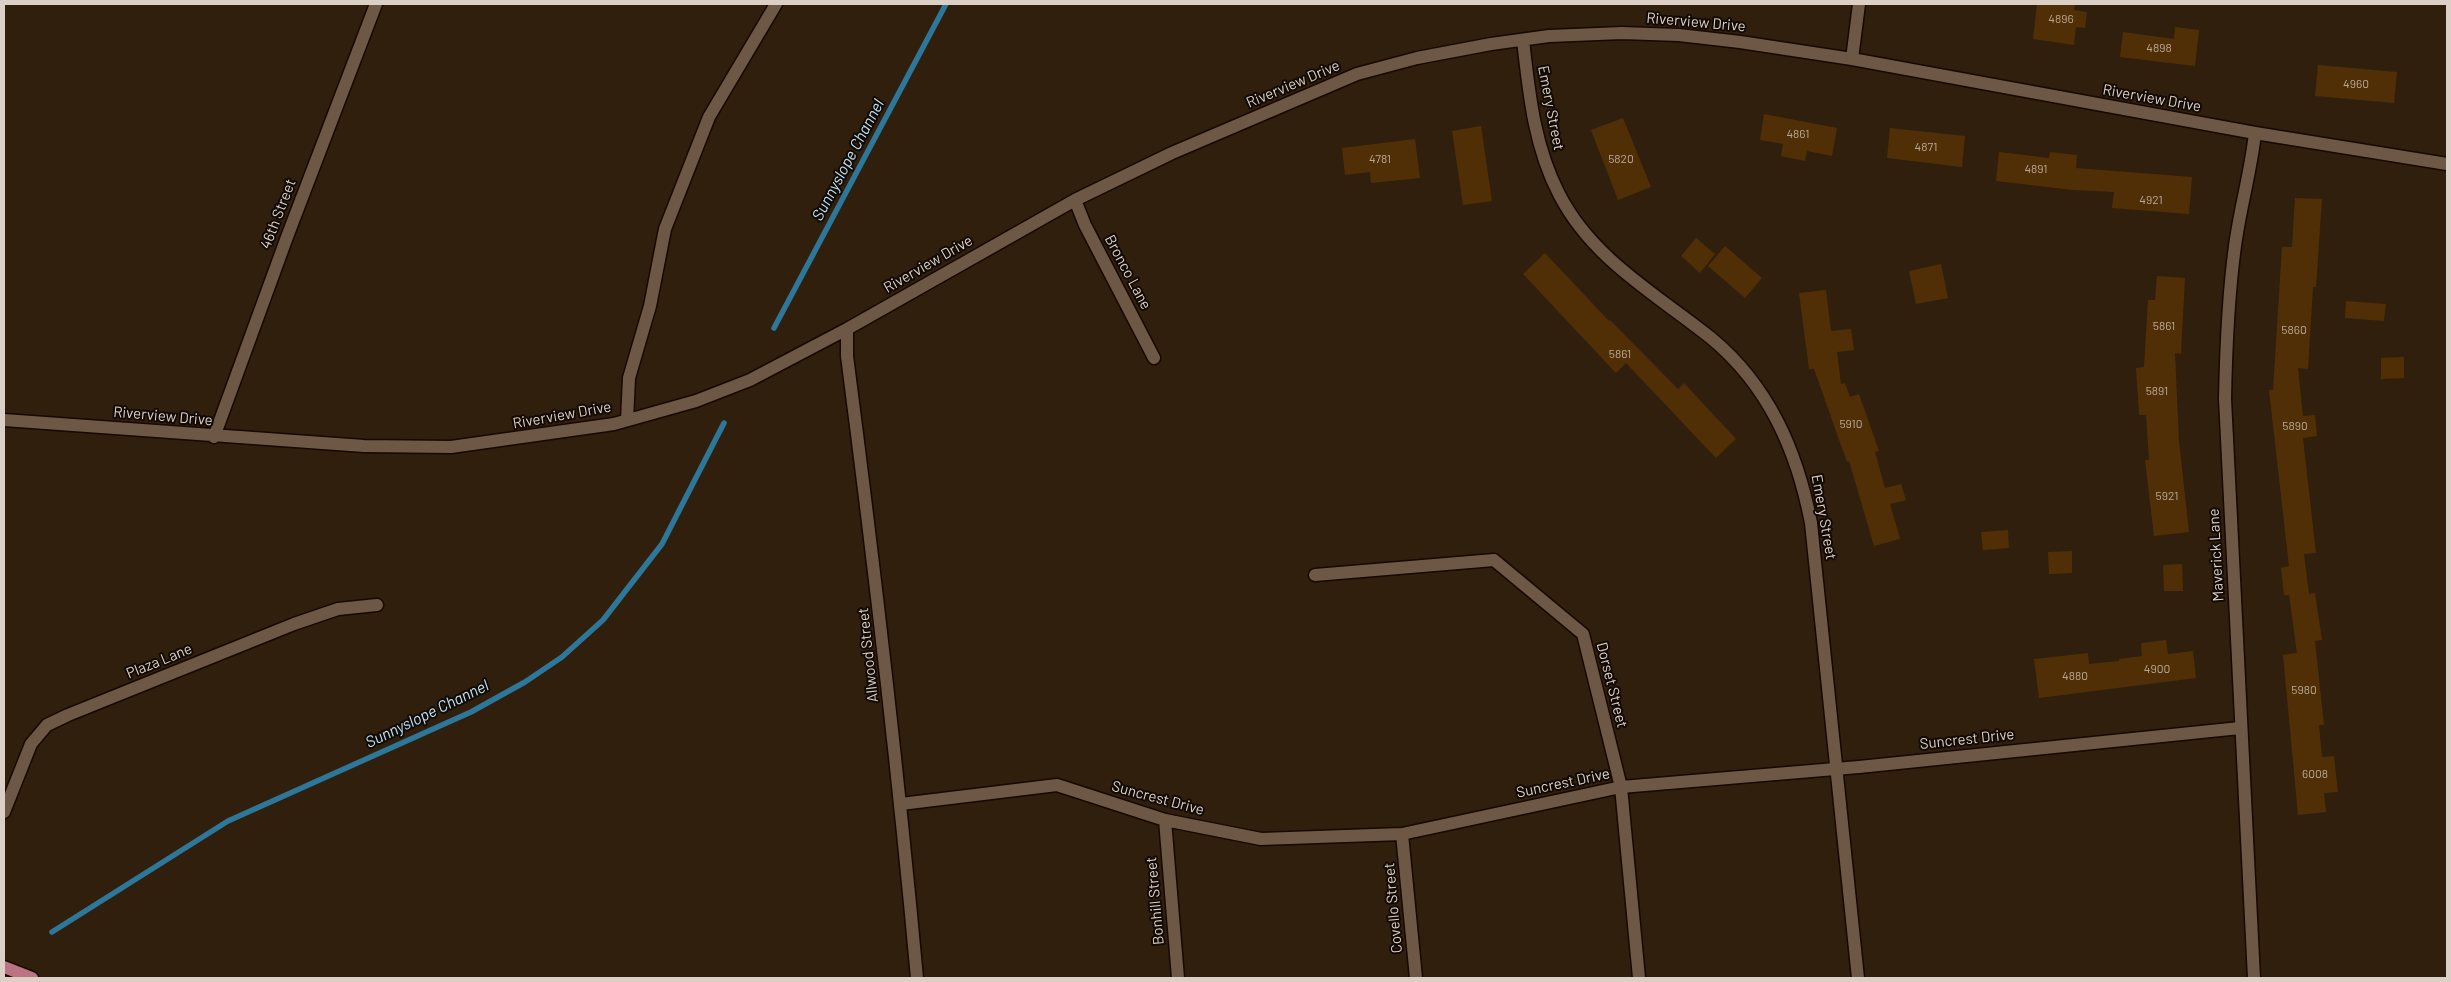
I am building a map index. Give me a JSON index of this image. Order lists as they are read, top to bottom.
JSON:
{
  "streets": {
    "street": [
      "Riverview Drive",
      "Emery Street",
      "46th Street",
      "Bronco Lane",
      "Maverick Lane",
      "Allwood Street",
      "Plaza Lane",
      "Dorset Street",
      "Suncrest Drive",
      "Bonhill Street",
      "Covello Street"
    ]
  },
  "crossings": [
    ["Riverview Drive", "Emery Street"],
    ["Riverview Drive", "46th Street"],
    ["Riverview Drive", "Bronco Lane"],
    ["Riverview Drive", "Maverick Lane"],
    ["Riverview Drive", "Allwood Street"],
    ["Emery Street", "Suncrest Drive"],
    ["Maverick Lane", "Suncrest Drive"],
    ["Allwood Street", "Suncrest Drive"],
    ["Dorset Street", "Suncrest Drive"],
    ["Suncrest Drive", "Bonhill Street"],
    ["Suncrest Drive", "Covello Street"]
  ],
  "water": ["Sunnyslope Channel"],
  "house_numbers": [
    "4896",
    "4898",
    "4960",
    "4861",
    "4871",
    "4781",
    "5820",
    "4891",
    "4921",
    "5861",
    "5860",
    "5861",
    "5891",
    "5910",
    "5890",
    "5921",
    "4900",
    "4880",
    "5980",
    "6008"
  ]
}
